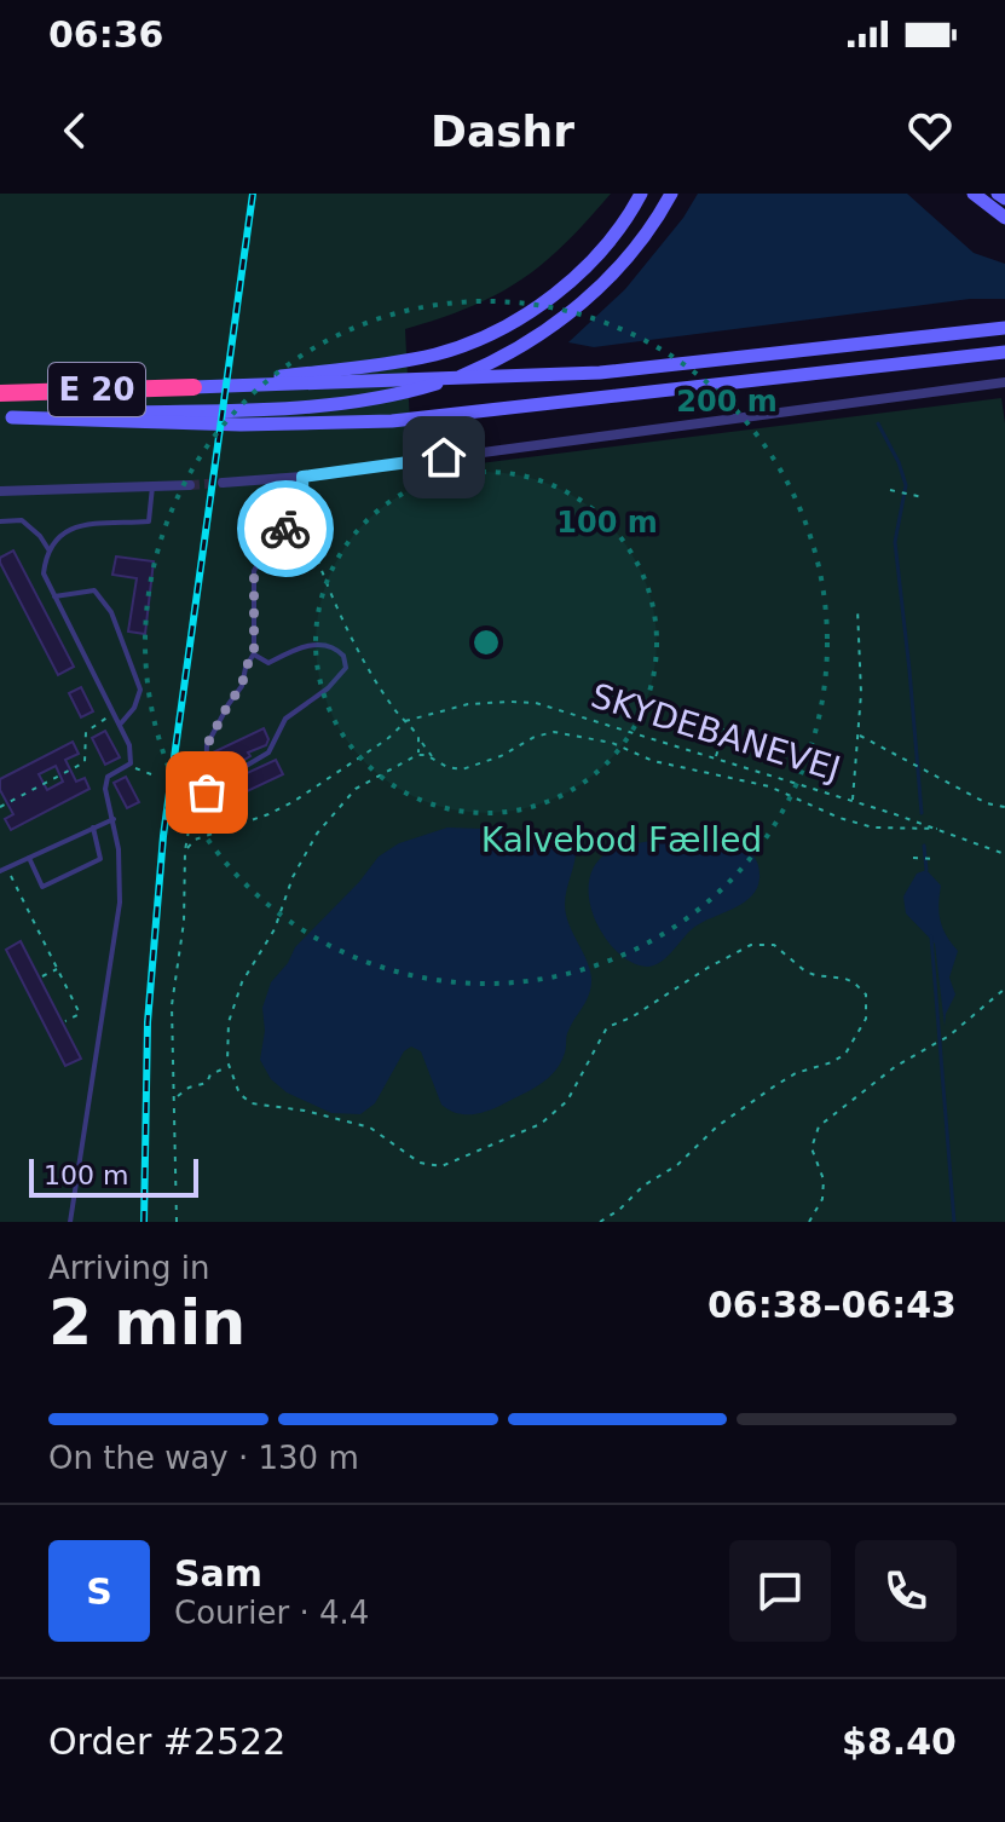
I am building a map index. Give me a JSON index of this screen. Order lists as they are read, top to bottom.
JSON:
{
  "streets": {
    "highway": ["E 20"],
    "path": ["SKYDEBANEVEJ"]
  },
  "parks": ["Kalvebod Fælled"],
  "scale_bar": "100 m",
  "page": {
    "status": "06:36",
    "header": "Dashr",
    "scale": "100 m",
    "heading": ["2 min", "Arriving in", "06:38–06:43"],
    "panel": [
      "Sam",
      "Courier · 4.4",
      "Order #2522",
      "$8.40"
    ],
    "bar": "On the way · 130 m",
    "round": "S"
  },
  "rings": ["200 m", "100 m"]
}
